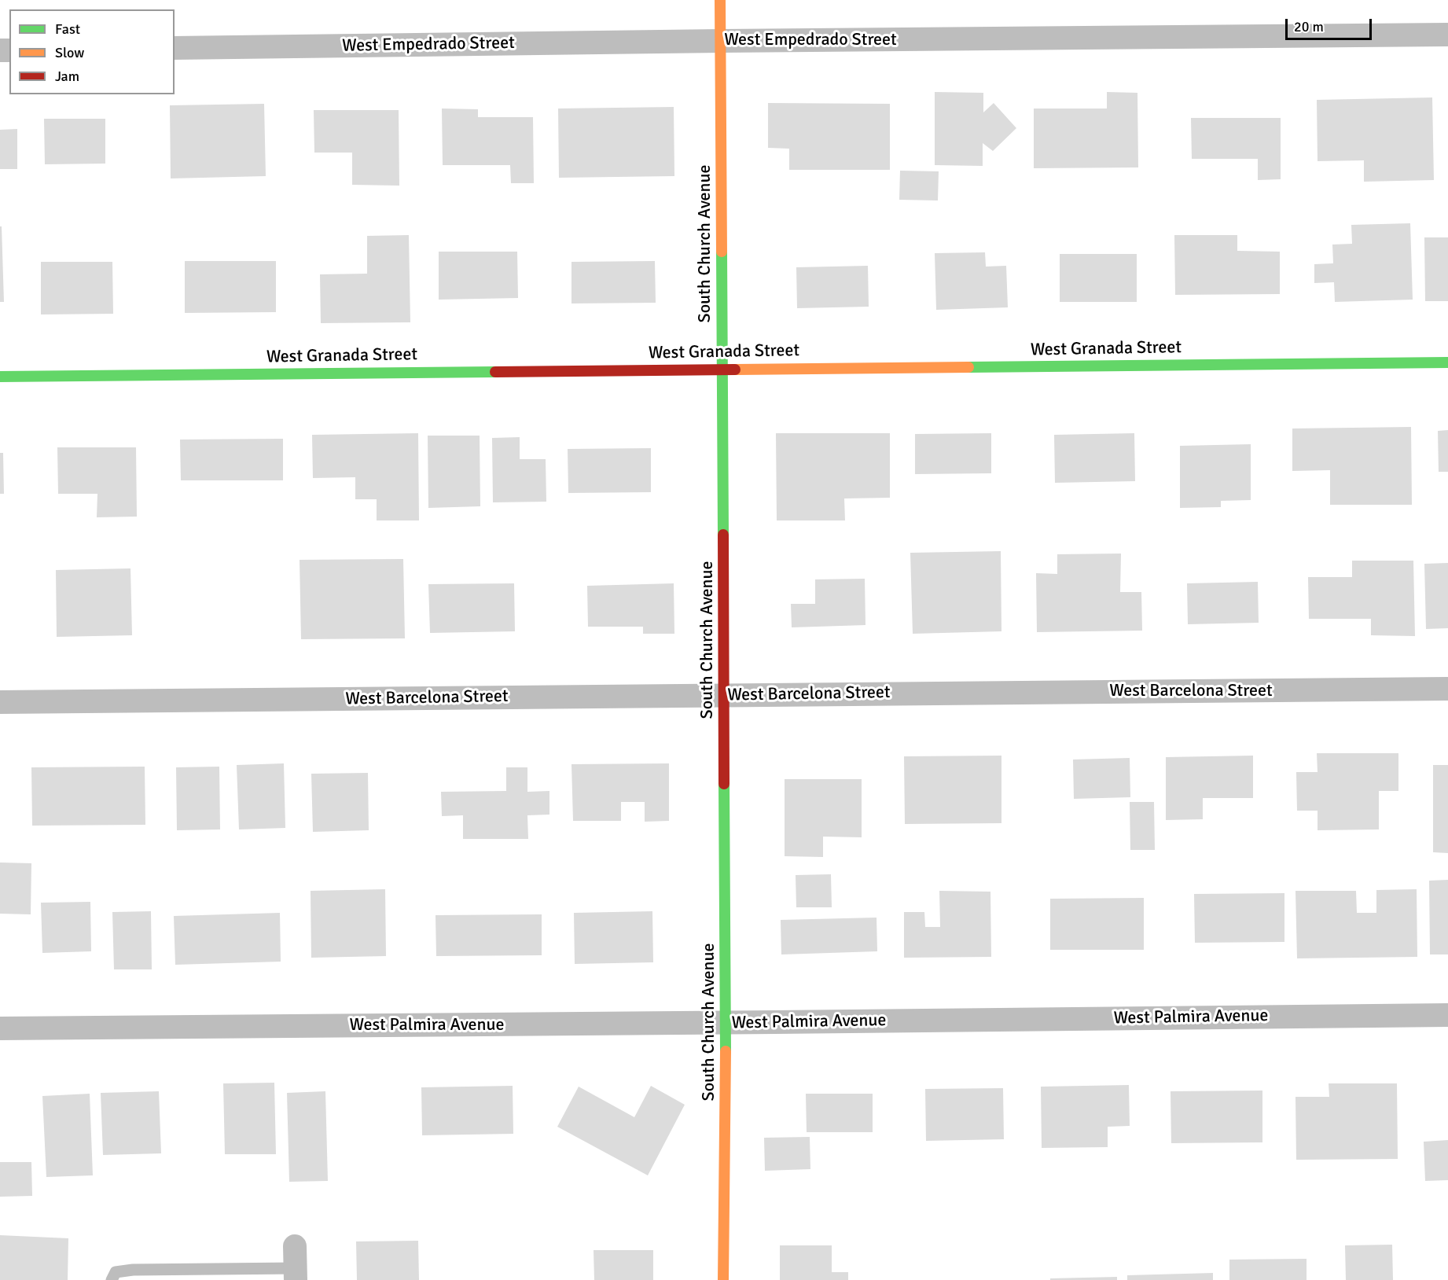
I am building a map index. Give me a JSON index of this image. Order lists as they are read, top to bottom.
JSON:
{
  "streets": {
    "street": [
      "West Empedrado Street",
      "South Church Avenue",
      "West Granada Street",
      "West Barcelona Street",
      "West Palmira Avenue"
    ]
  },
  "crossings": [
    ["West Empedrado Street", "South Church Avenue"],
    ["South Church Avenue", "West Granada Street"],
    ["South Church Avenue", "West Barcelona Street"],
    ["South Church Avenue", "West Palmira Avenue"]
  ],
  "legend": ["Fast", "Slow", "Jam"],
  "scale_bar": "20 m"
}
